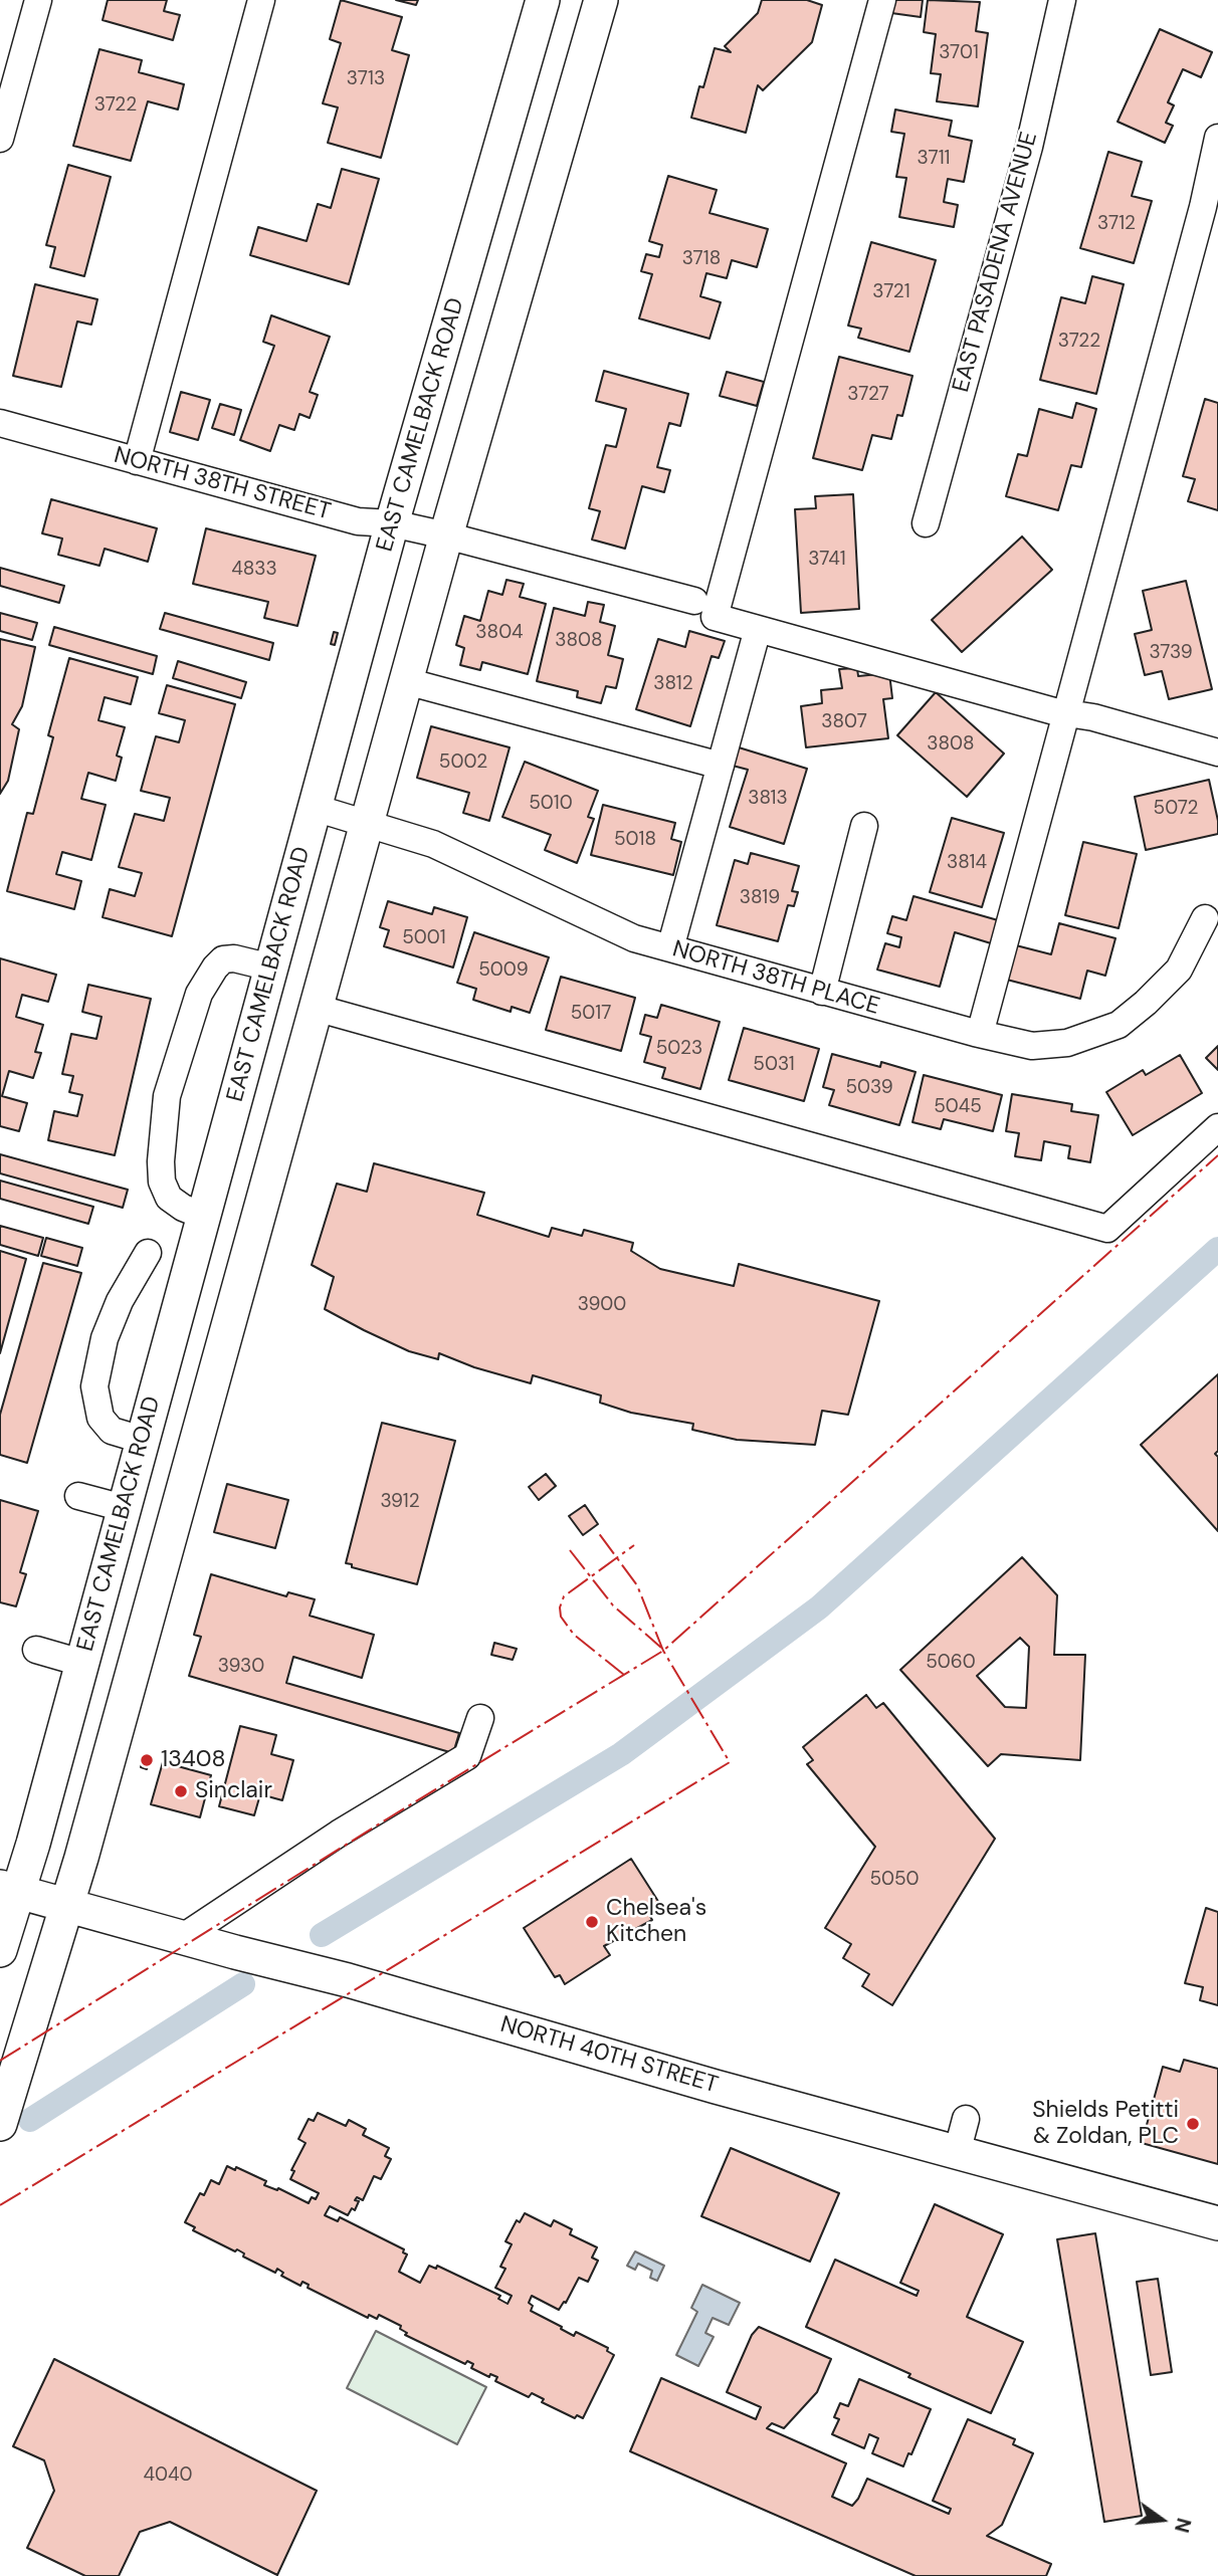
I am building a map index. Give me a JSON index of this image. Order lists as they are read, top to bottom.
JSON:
{
  "streets": {
    "main road": ["EAST CAMELBACK ROAD", "NORTH 40TH STREET"],
    "street": ["EAST PASADENA AVENUE", "NORTH 38TH STREET", "NORTH 38TH PLACE"]
  },
  "crossings": [
    ["EAST CAMELBACK ROAD", "NORTH 38TH STREET"],
    ["EAST CAMELBACK ROAD", "NORTH 38TH PLACE"],
    ["EAST CAMELBACK ROAD", "NORTH 40TH STREET"]
  ],
  "places": [
    "13408",
    "Sinclair",
    "Chelsea's Kitchen",
    "Shields Petitti & Zoldan, PLC"
  ],
  "house_numbers": [
    "3701",
    "3713",
    "3722",
    "3711",
    "3712",
    "3718",
    "3721",
    "3722",
    "3727",
    "3741",
    "4833",
    "3804",
    "3808",
    "3739",
    "3812",
    "3807",
    "3808",
    "5002",
    "3813",
    "5010",
    "5072",
    "5018",
    "3814",
    "3819",
    "5001",
    "5009",
    "5017",
    "5023",
    "5031",
    "5039",
    "5045",
    "3900",
    "3912",
    "5060",
    "3930",
    "5050",
    "4040"
  ],
  "north": "right"
}
